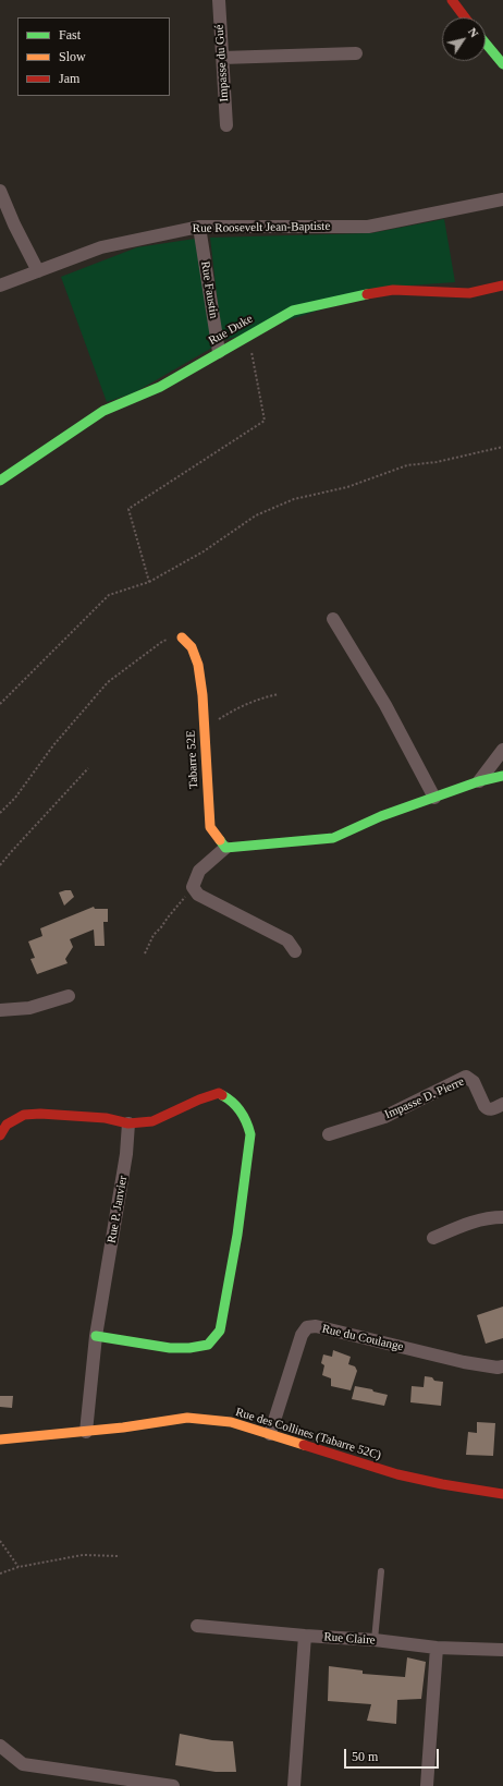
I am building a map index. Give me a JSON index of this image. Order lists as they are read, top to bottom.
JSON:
{
  "streets": {
    "street": [
      "Impasse du Gué",
      "Rue Roosevelt Jean-Baptiste",
      "Rue Faustin",
      "Rue Duke",
      "Tabarre 52E",
      "Impasse D. Pierre",
      "Rue P. Janvier",
      "Rue du Coulange",
      "Rue des Collines (Tabarre 52C)",
      "Rue Claire"
    ]
  },
  "crossings": [
    ["Rue Roosevelt Jean-Baptiste", "Rue Faustin"],
    ["Rue Faustin", "Rue Duke"],
    ["Rue P. Janvier", "Rue des Collines (Tabarre 52C)"],
    ["Rue du Coulange", "Rue des Collines (Tabarre 52C)"]
  ],
  "legend": ["Fast", "Slow", "Jam"],
  "scale_bar": "50 m",
  "north": "top right"
}
